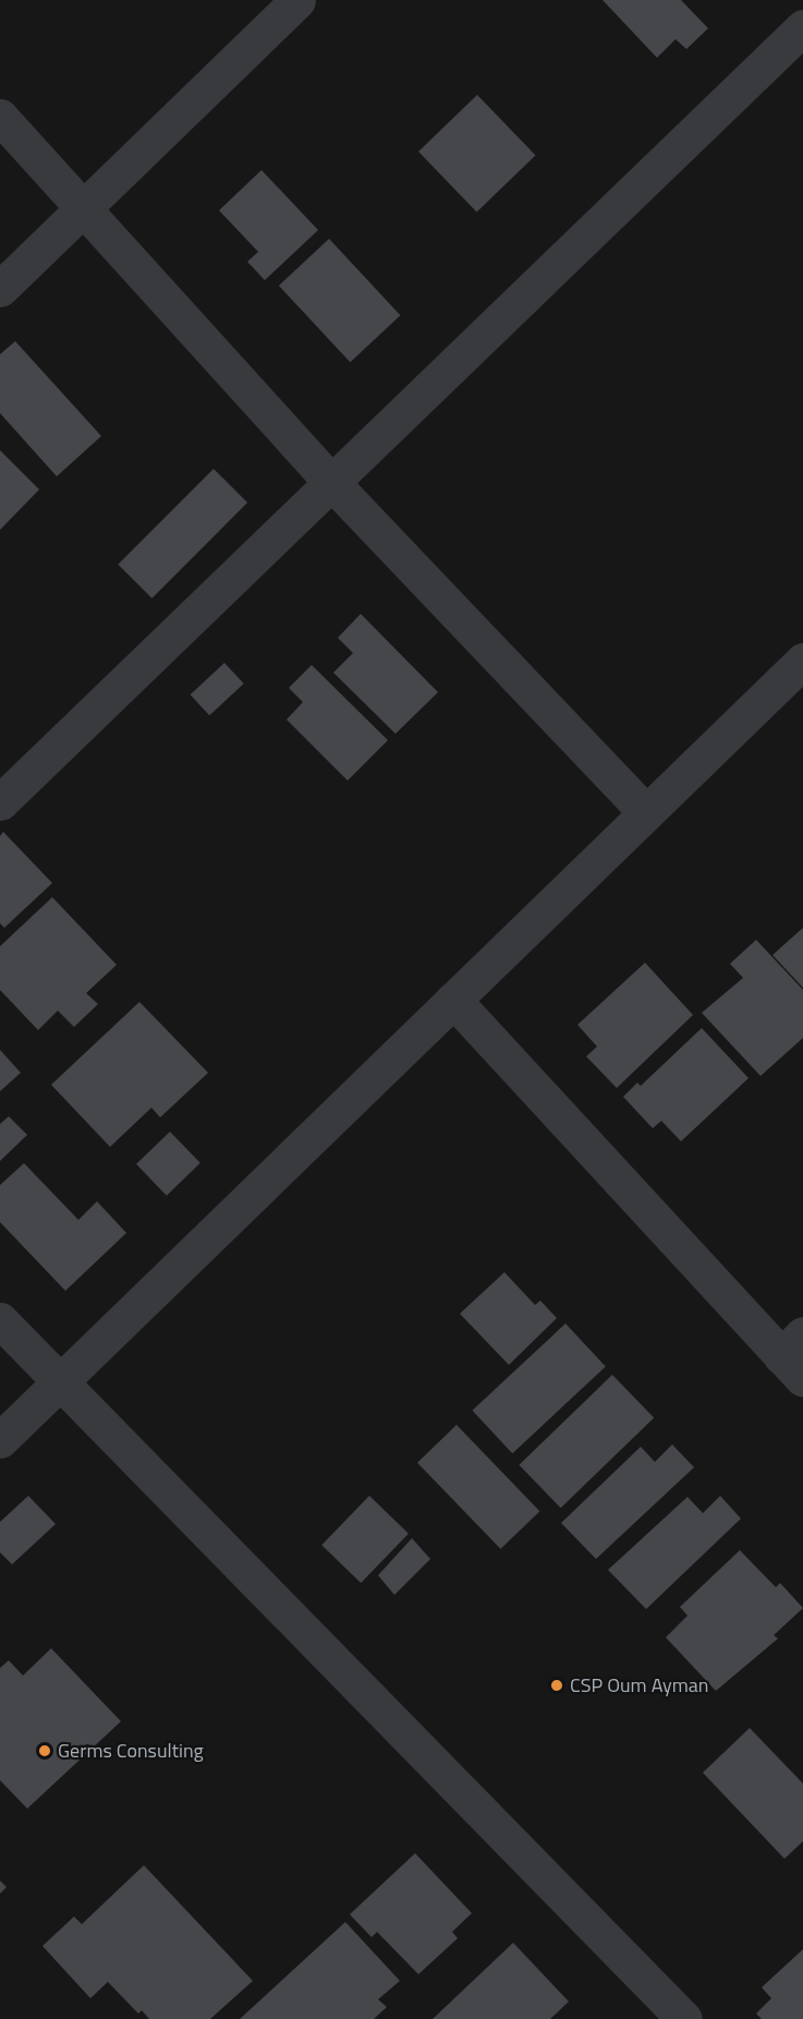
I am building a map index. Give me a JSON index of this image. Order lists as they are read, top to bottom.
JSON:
{
  "places": ["CSP Oum Ayman", "Germs Consulting"]
}
